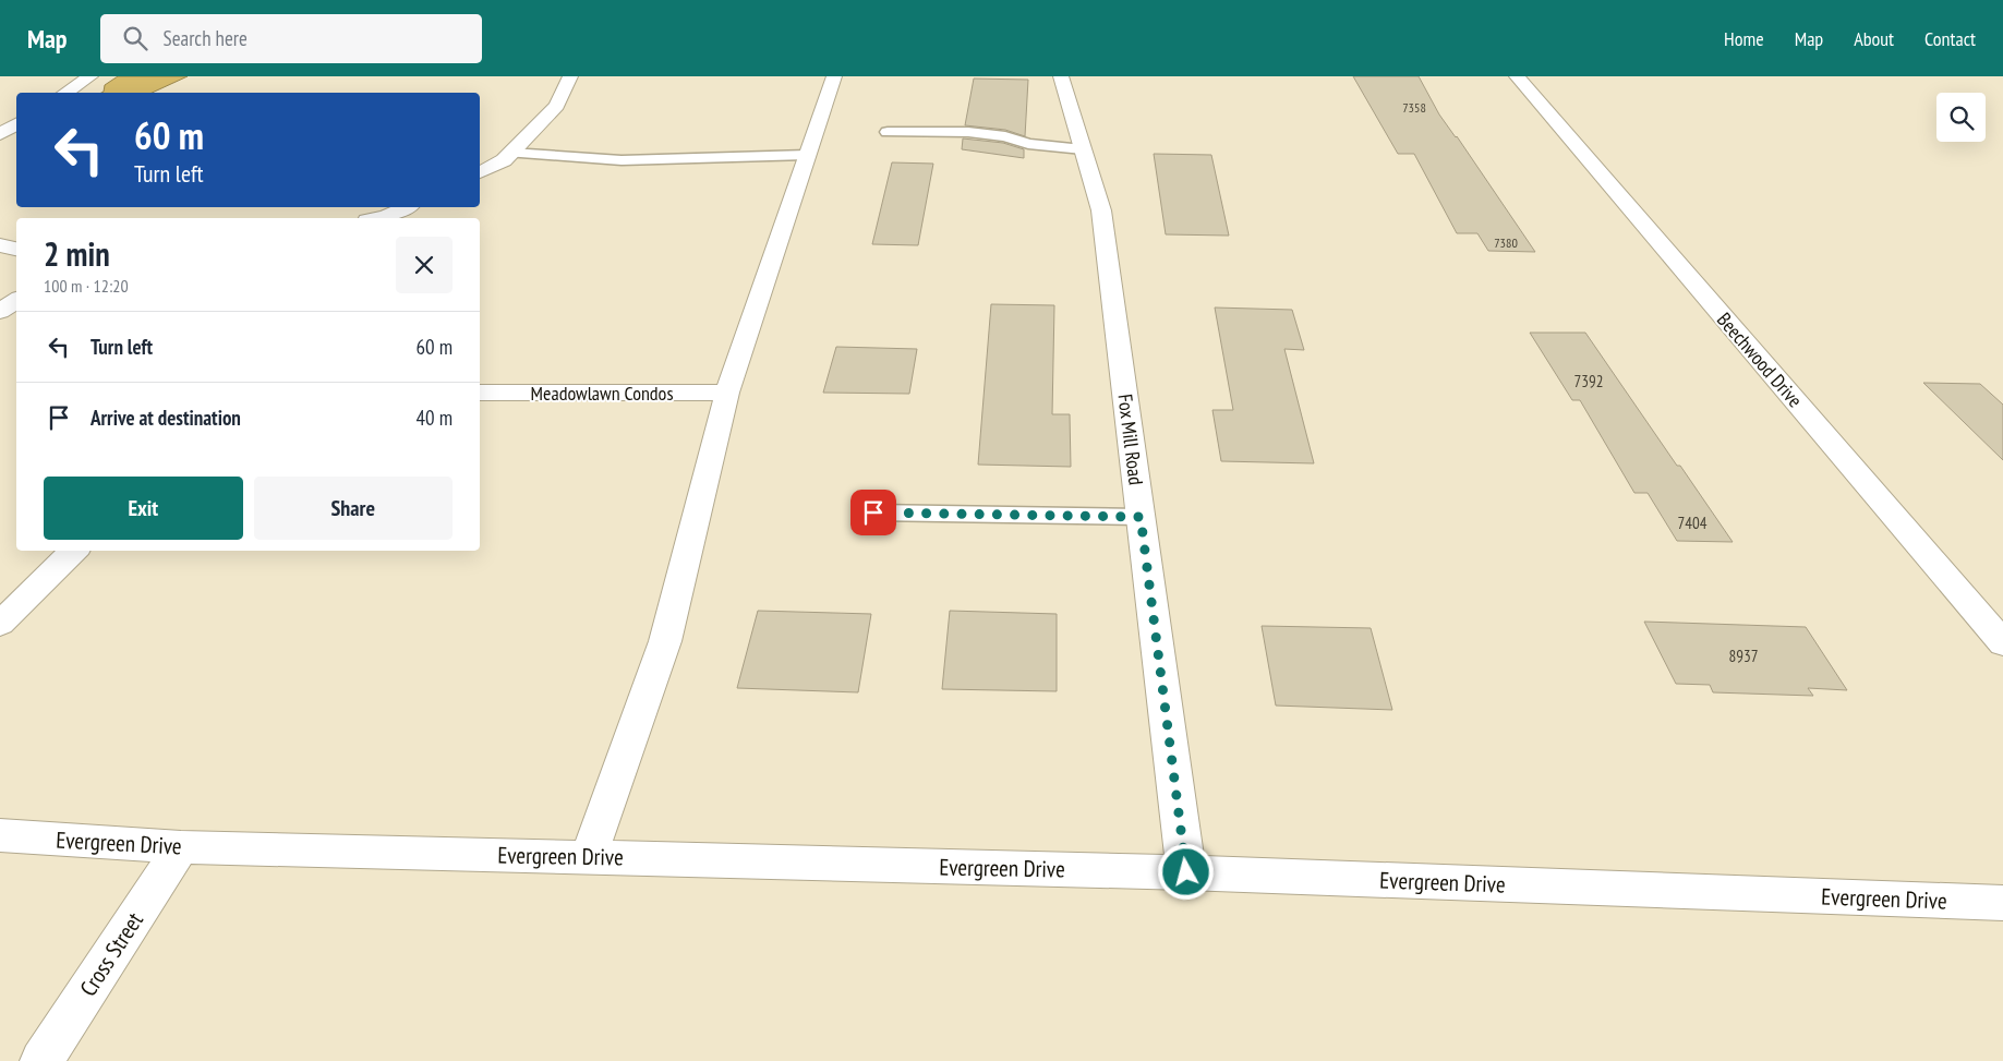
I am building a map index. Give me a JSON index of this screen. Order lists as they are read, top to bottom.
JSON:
{
  "streets": {
    "street": [
      "Beechwood Drive",
      "Meadowlawn Condos",
      "Fox Mill Road",
      "Evergreen Drive",
      "Cross Street"
    ]
  },
  "crossings": [
    ["Fox Mill Road", "Evergreen Drive"],
    ["Evergreen Drive", "Cross Street"]
  ],
  "house_numbers": [
    "7358",
    "7380",
    "7392",
    "7404",
    "8937"
  ],
  "page": {
    "header": "Map",
    "search": "Search here",
    "nav": [
      "Home",
      "Map",
      "About",
      "Contact"
    ],
    "turn": ["60 m", "Turn left"],
    "heading": ["2 min", "100 m · 12:20"],
    "list": [
      {
        "name": "Turn left",
        "value": "60 m"
      },
      {
        "name": "Arrive at destination",
        "value": "40 m"
      }
    ],
    "buttons": ["Exit", "Share"]
  }
}
